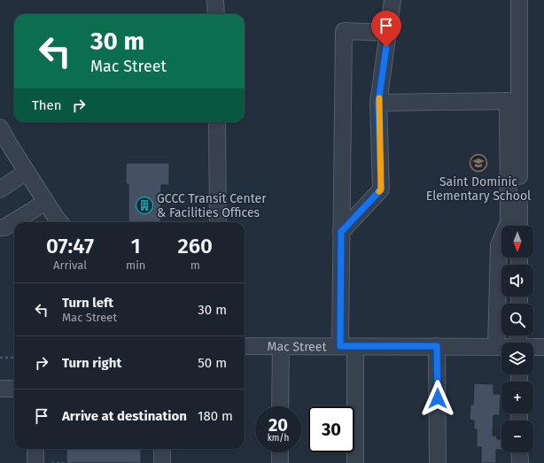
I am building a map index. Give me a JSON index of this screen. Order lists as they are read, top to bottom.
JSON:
{
  "streets": {
    "street": ["Mac Street"]
  },
  "places": {
    "school or university": ["Saint Dominic Elementary School"],
    "building": ["GCCC Transit Center & Facilities Offices"]
  },
  "north": "bottom",
  "page": {
    "turn": ["30 m", "Mac Street"],
    "then": "Then",
    "eta": [
      "07:47",
      "Arrival",
      "1",
      "min",
      "260",
      "m"
    ],
    "map_buttons": ["+", "−"],
    "list": [
      {
        "name": "Turn left",
        "note": "Mac Street",
        "value": "30 m"
      },
      {
        "name": "Turn right",
        "value": "50 m"
      },
      {
        "name": "Arrive at destination",
        "value": "180 m"
      }
    ],
    "speed": "20 km/h",
    "limit": "30"
  }
}
